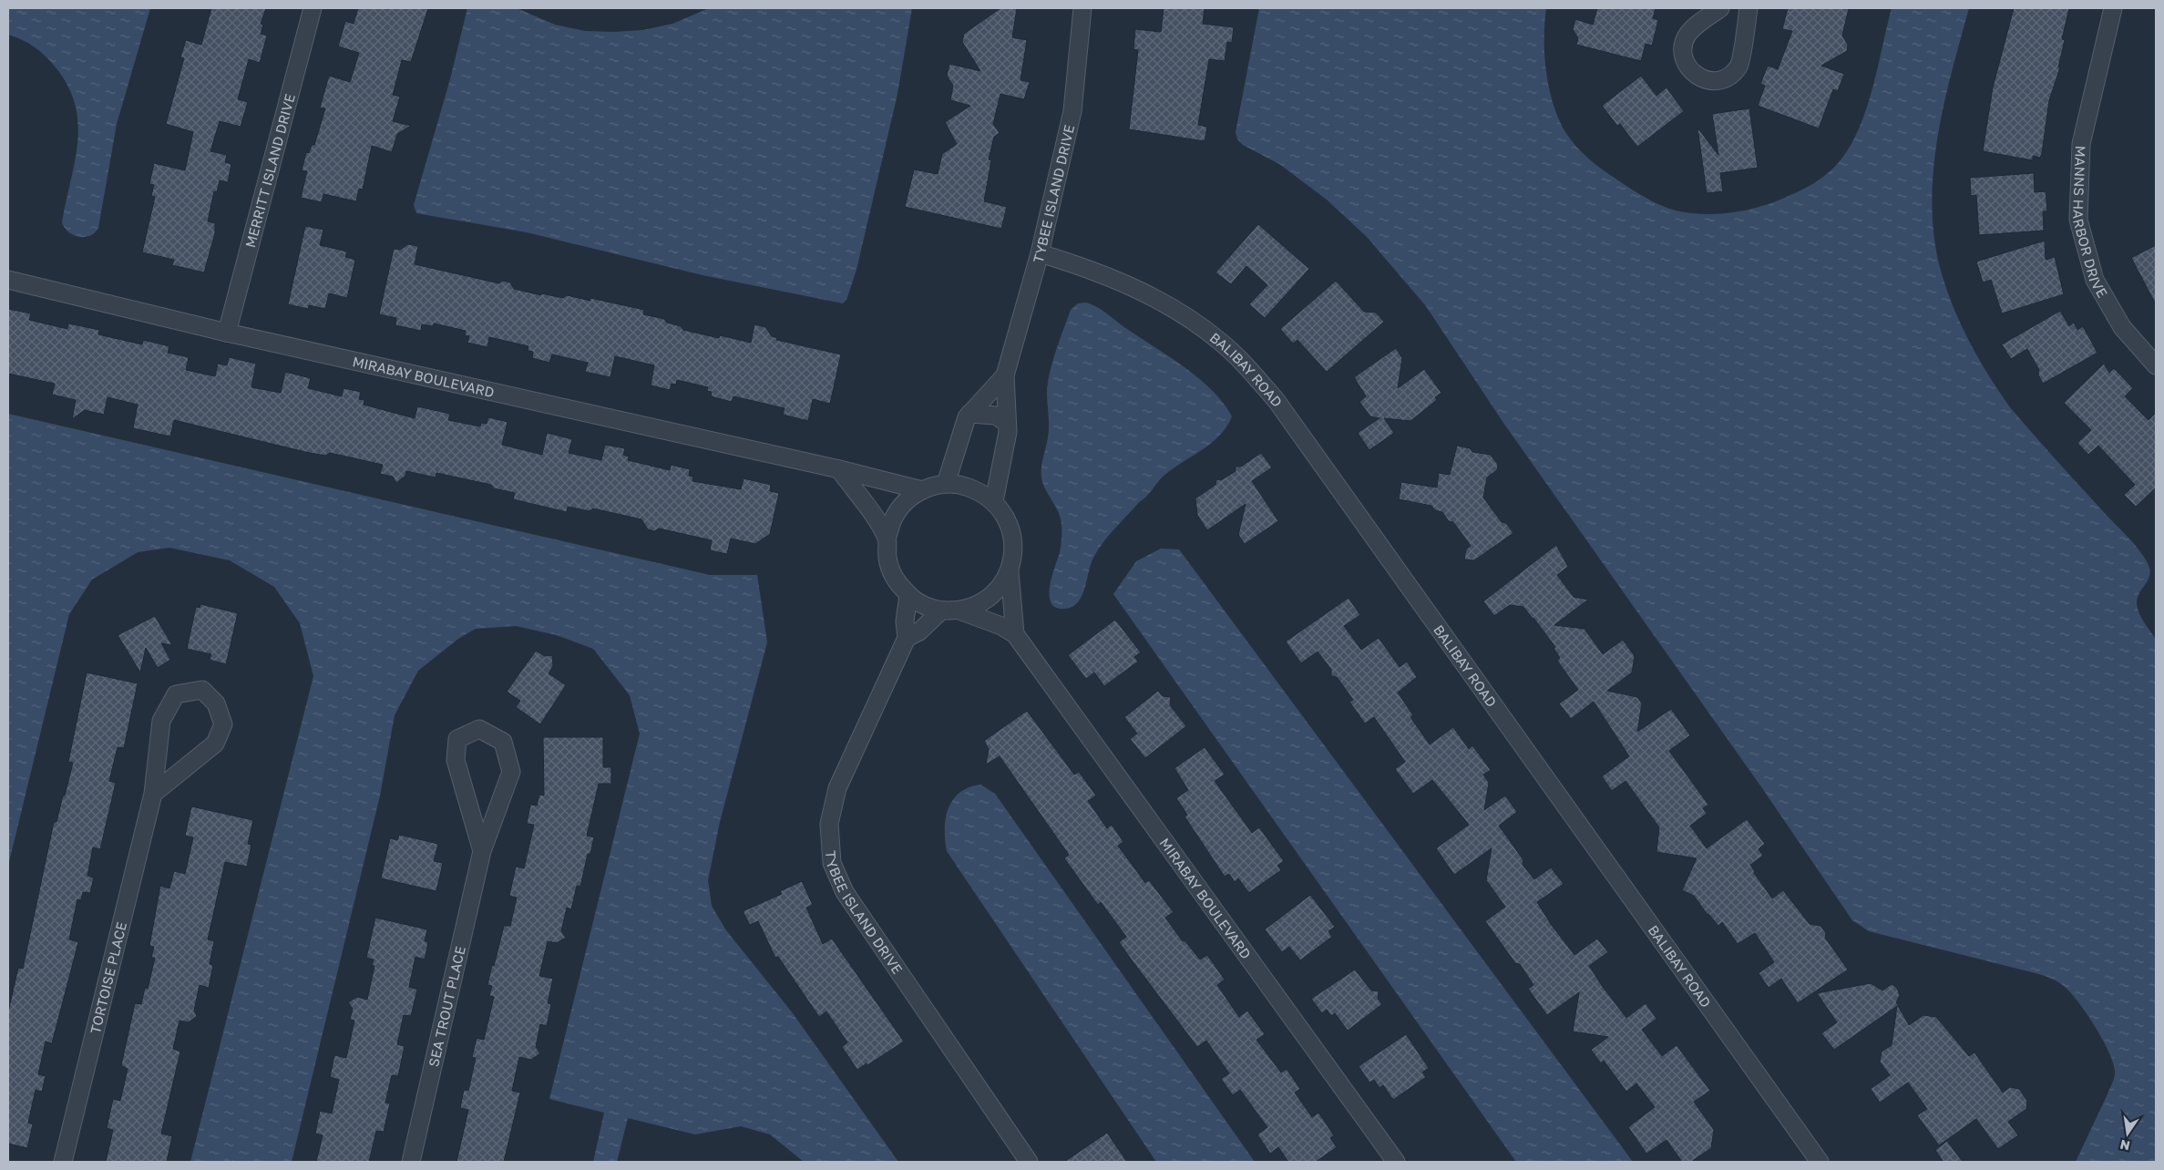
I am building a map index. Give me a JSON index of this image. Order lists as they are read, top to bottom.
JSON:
{
  "streets": {
    "street": [
      "MERRITT ISLAND DRIVE",
      "TYBEE ISLAND DRIVE",
      "MANNS HARBOR DRIVE",
      "BALIBAY ROAD",
      "MIRABAY BOULEVARD",
      "TORTOISE PLACE",
      "SEA TROUT PLACE"
    ]
  },
  "crossings": [
    ["MERRITT ISLAND DRIVE", "MIRABAY BOULEVARD"],
    ["TYBEE ISLAND DRIVE", "BALIBAY ROAD"],
    ["TYBEE ISLAND DRIVE", "MIRABAY BOULEVARD"]
  ],
  "north": "bottom"
}
